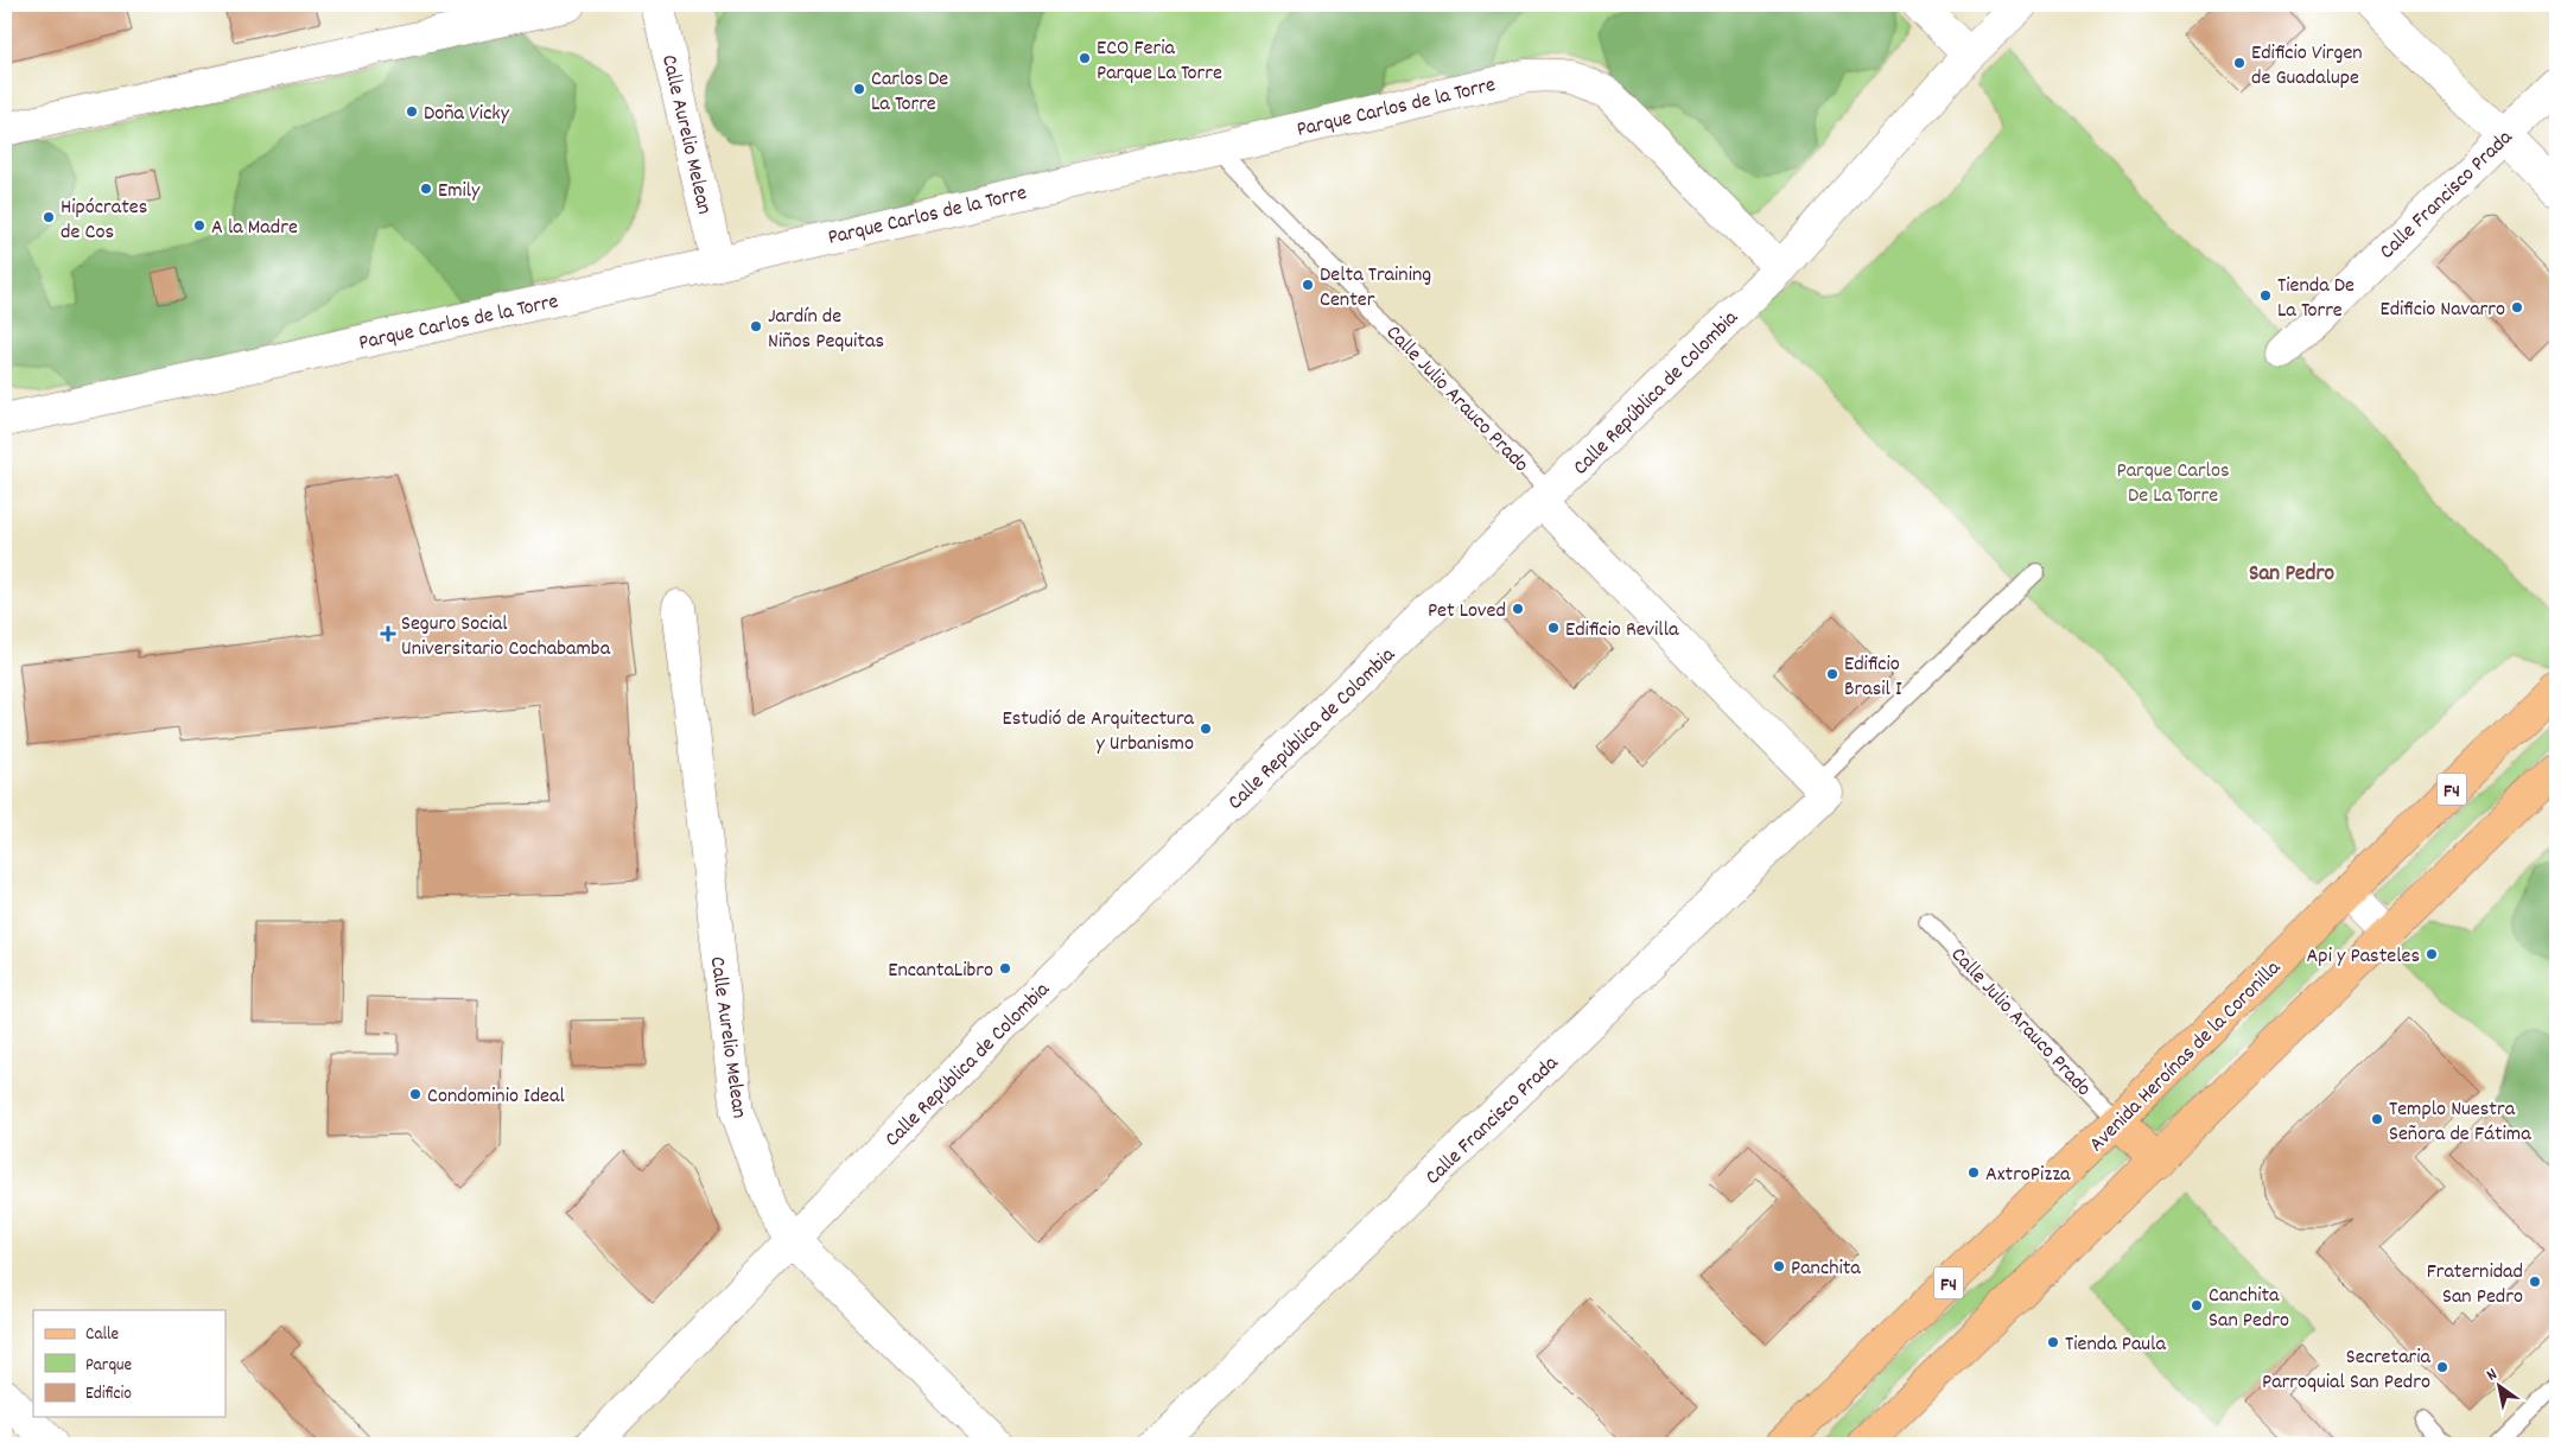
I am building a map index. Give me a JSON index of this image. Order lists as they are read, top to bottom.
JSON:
{
  "streets": {
    "main road": ["F4", "Avenida Heroínas de la Coronilla"],
    "street": [
      "Parque Carlos de la Torre",
      "Calle Aurelio Melean",
      "Calle Francisco Prada",
      "Calle República de Colombia",
      "Calle Julio Arauco Prado"
    ]
  },
  "crossings": [
    ["Parque Carlos de la Torre", "Calle Aurelio Melean"],
    ["Parque Carlos de la Torre", "Calle República de Colombia"],
    ["Parque Carlos de la Torre", "Calle Julio Arauco Prado"],
    ["Calle Aurelio Melean", "Calle República de Colombia"],
    ["Calle Francisco Prada", "Calle Julio Arauco Prado"],
    ["Calle República de Colombia", "Calle Julio Arauco Prado"],
    ["Calle Julio Arauco Prado", "Avenida Heroínas de la Coronilla"]
  ],
  "districts": ["San Pedro"],
  "parks": ["Parque Carlos De La Torre"],
  "places": {
    "other": [
      "ECO Feria Parque La Torre",
      "Edificio Virgen de Guadalupe",
      "Carlos De La Torre",
      "Doña Vicky",
      "Emily",
      "Hipócrates de Cos",
      "A la Madre",
      "Delta Training Center",
      "Tienda De La Torre",
      "Edificio Navarro",
      "Jardín de Niños Pequitas",
      "Pet Loved",
      "Edificio Revilla",
      "Edificio Brasil I",
      "Estudió de Arquitectura y Urbanismo",
      "Api y Pasteles",
      "EncantaLibro",
      "Condominio Ideal",
      "Templo Nuestra Señora de Fátima",
      "AxtroPizza",
      "Panchita",
      "Fraternidad San Pedro",
      "Canchita San Pedro",
      "Tienda Paula",
      "Secretaria Parroquial San Pedro"
    ],
    "health": ["Seguro Social Universitario Cochabamba"]
  },
  "legend": ["Calle", "Parque", "Edificio"],
  "north": "top left"
}
